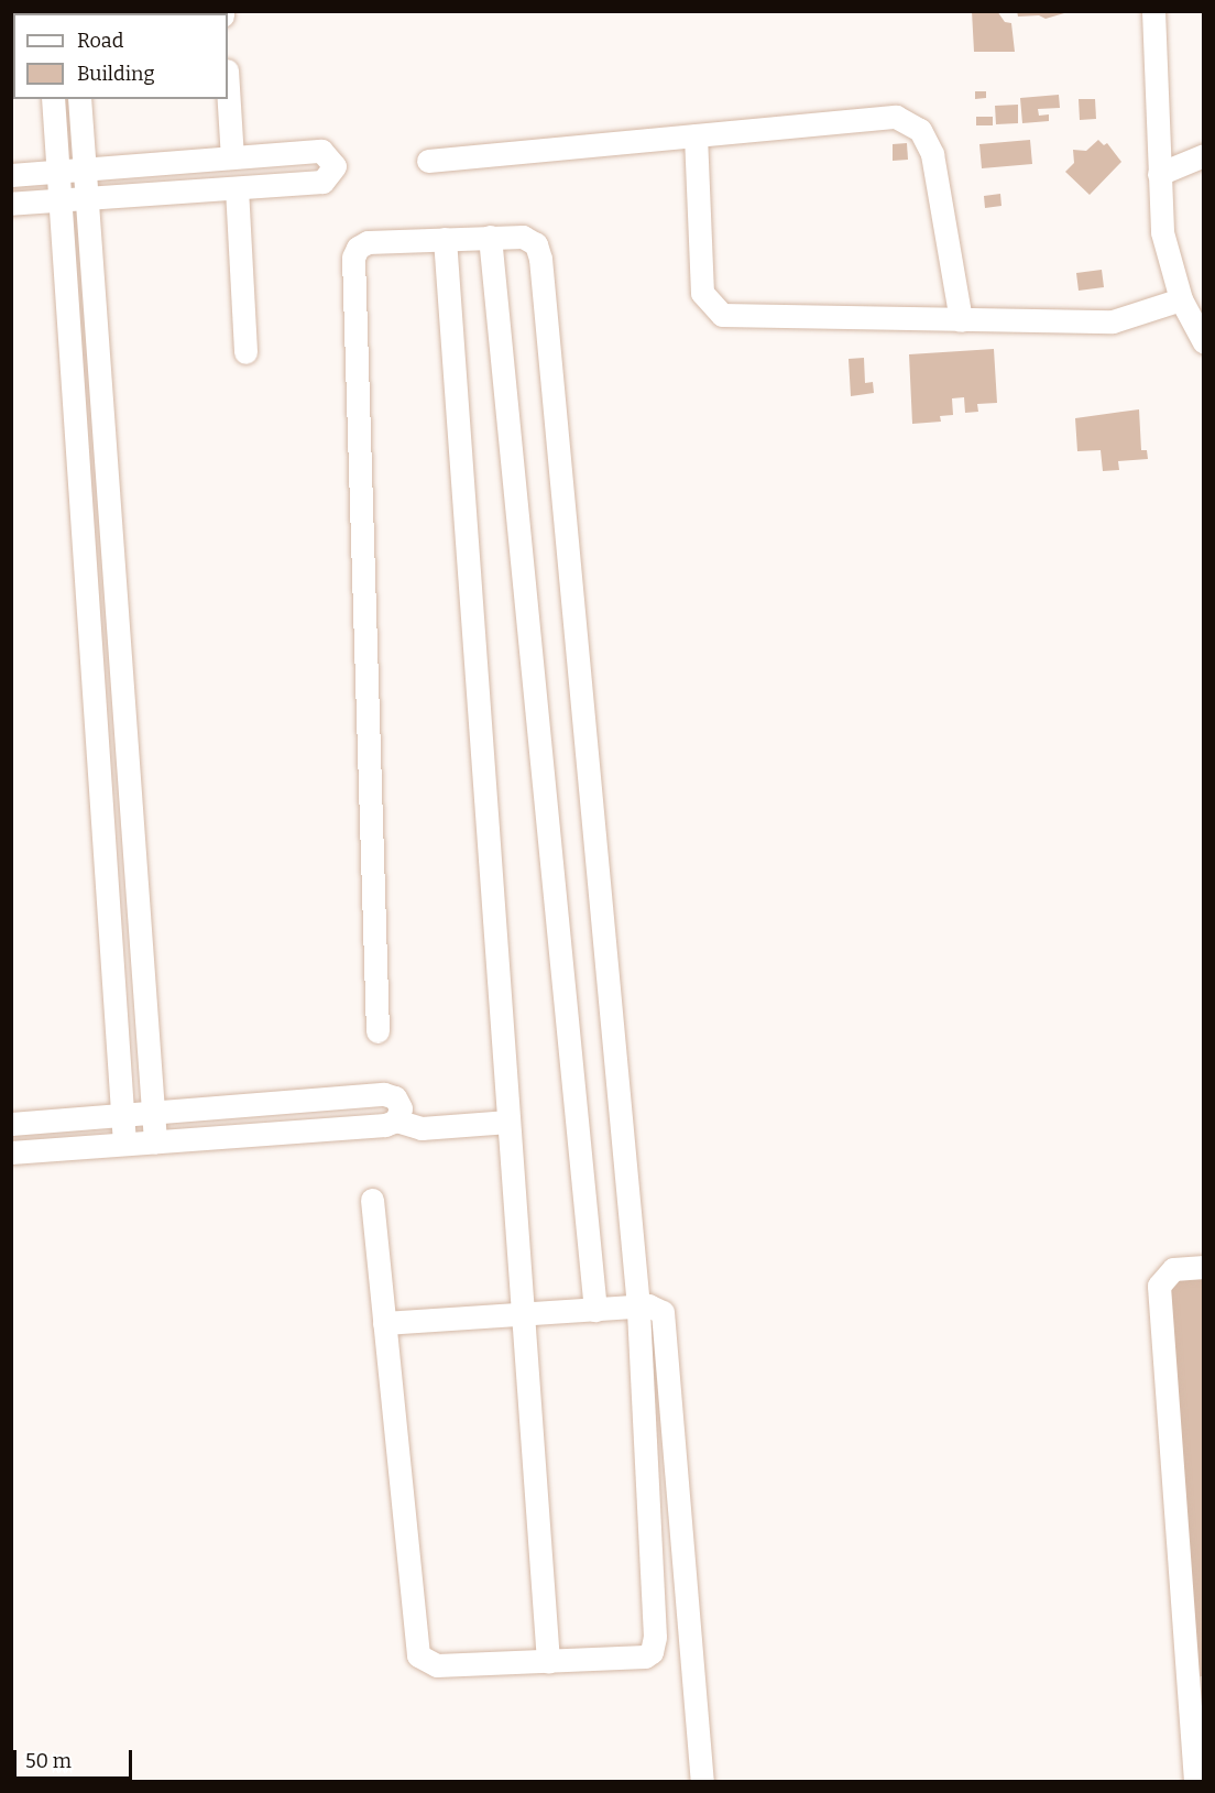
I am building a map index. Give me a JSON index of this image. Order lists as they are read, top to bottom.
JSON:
{
  "legend": ["Road", "Building"],
  "scale_bar": "50 m"
}
